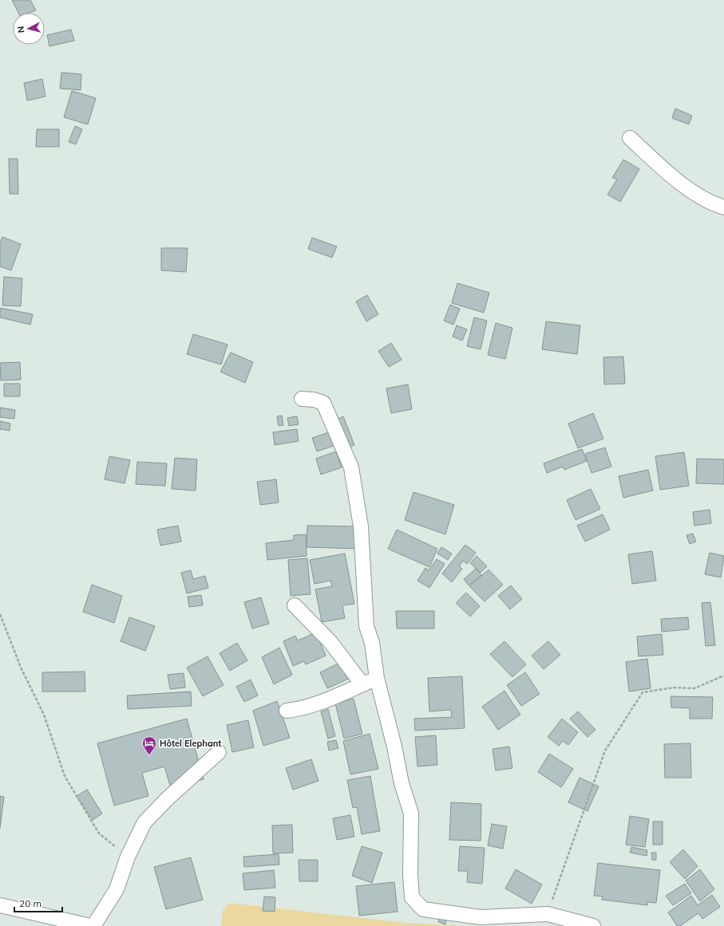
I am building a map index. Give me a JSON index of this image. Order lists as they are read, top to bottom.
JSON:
{
  "places": {
    "hotel": ["Hôtel Elephant"]
  },
  "scale_bar": "20 m",
  "north": "left"
}
